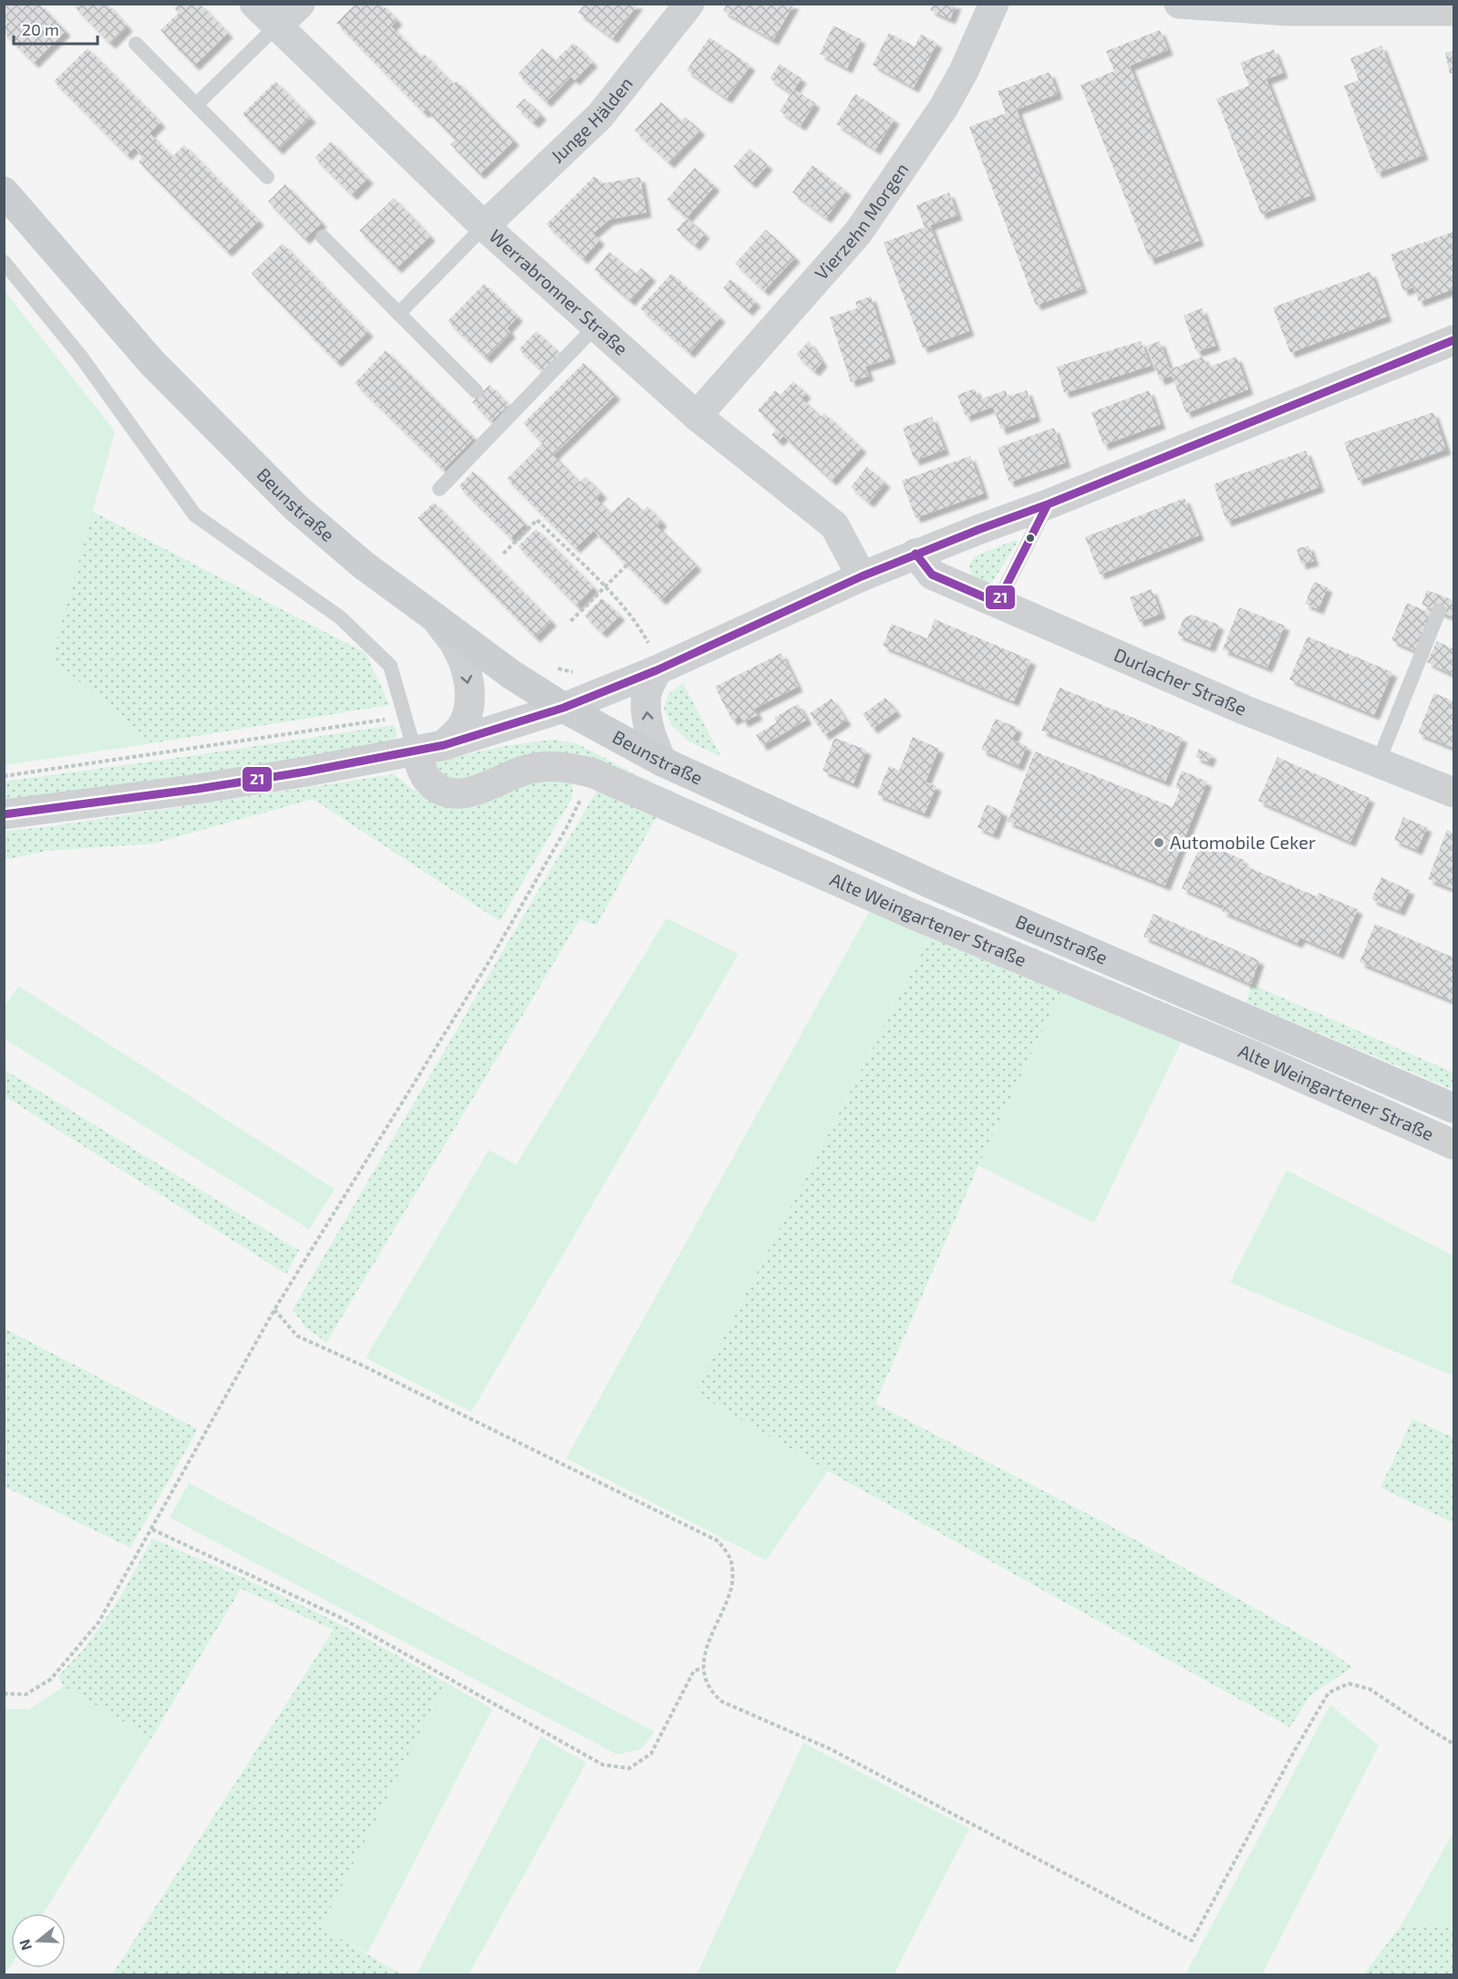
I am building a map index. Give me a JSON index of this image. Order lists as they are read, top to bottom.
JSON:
{
  "streets": {
    "main road": ["Beunstraße"],
    "street": [
      "Junge Hälden",
      "Vierzehn Morgen",
      "Werrabronner Straße",
      "Durlacher Straße",
      "Alte Weingartener Straße"
    ]
  },
  "crossings": [
    ["Junge Hälden", "Werrabronner Straße"],
    ["Vierzehn Morgen", "Werrabronner Straße"]
  ],
  "places": ["Automobile Ceker"],
  "lines": ["transit line 21"],
  "scale_bar": "20 m",
  "north": "left"
}
